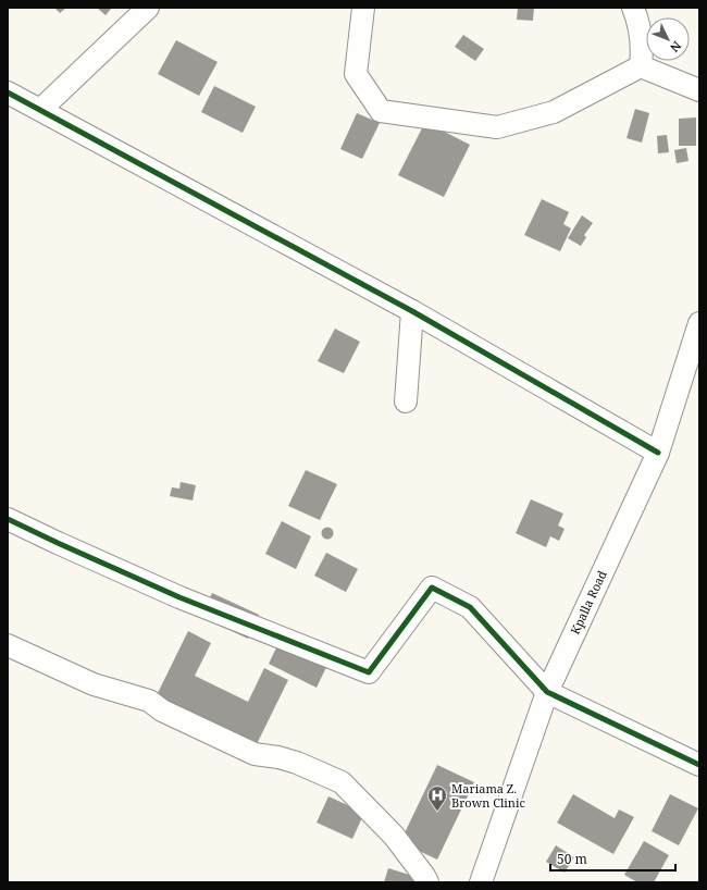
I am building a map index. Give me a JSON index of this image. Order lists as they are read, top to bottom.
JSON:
{
  "streets": {
    "street": ["Kpalla Road"]
  },
  "places": {
    "hospital": ["Mariama Z. Brown Clinic"]
  },
  "scale_bar": "50 m",
  "north": "bottom right"
}
